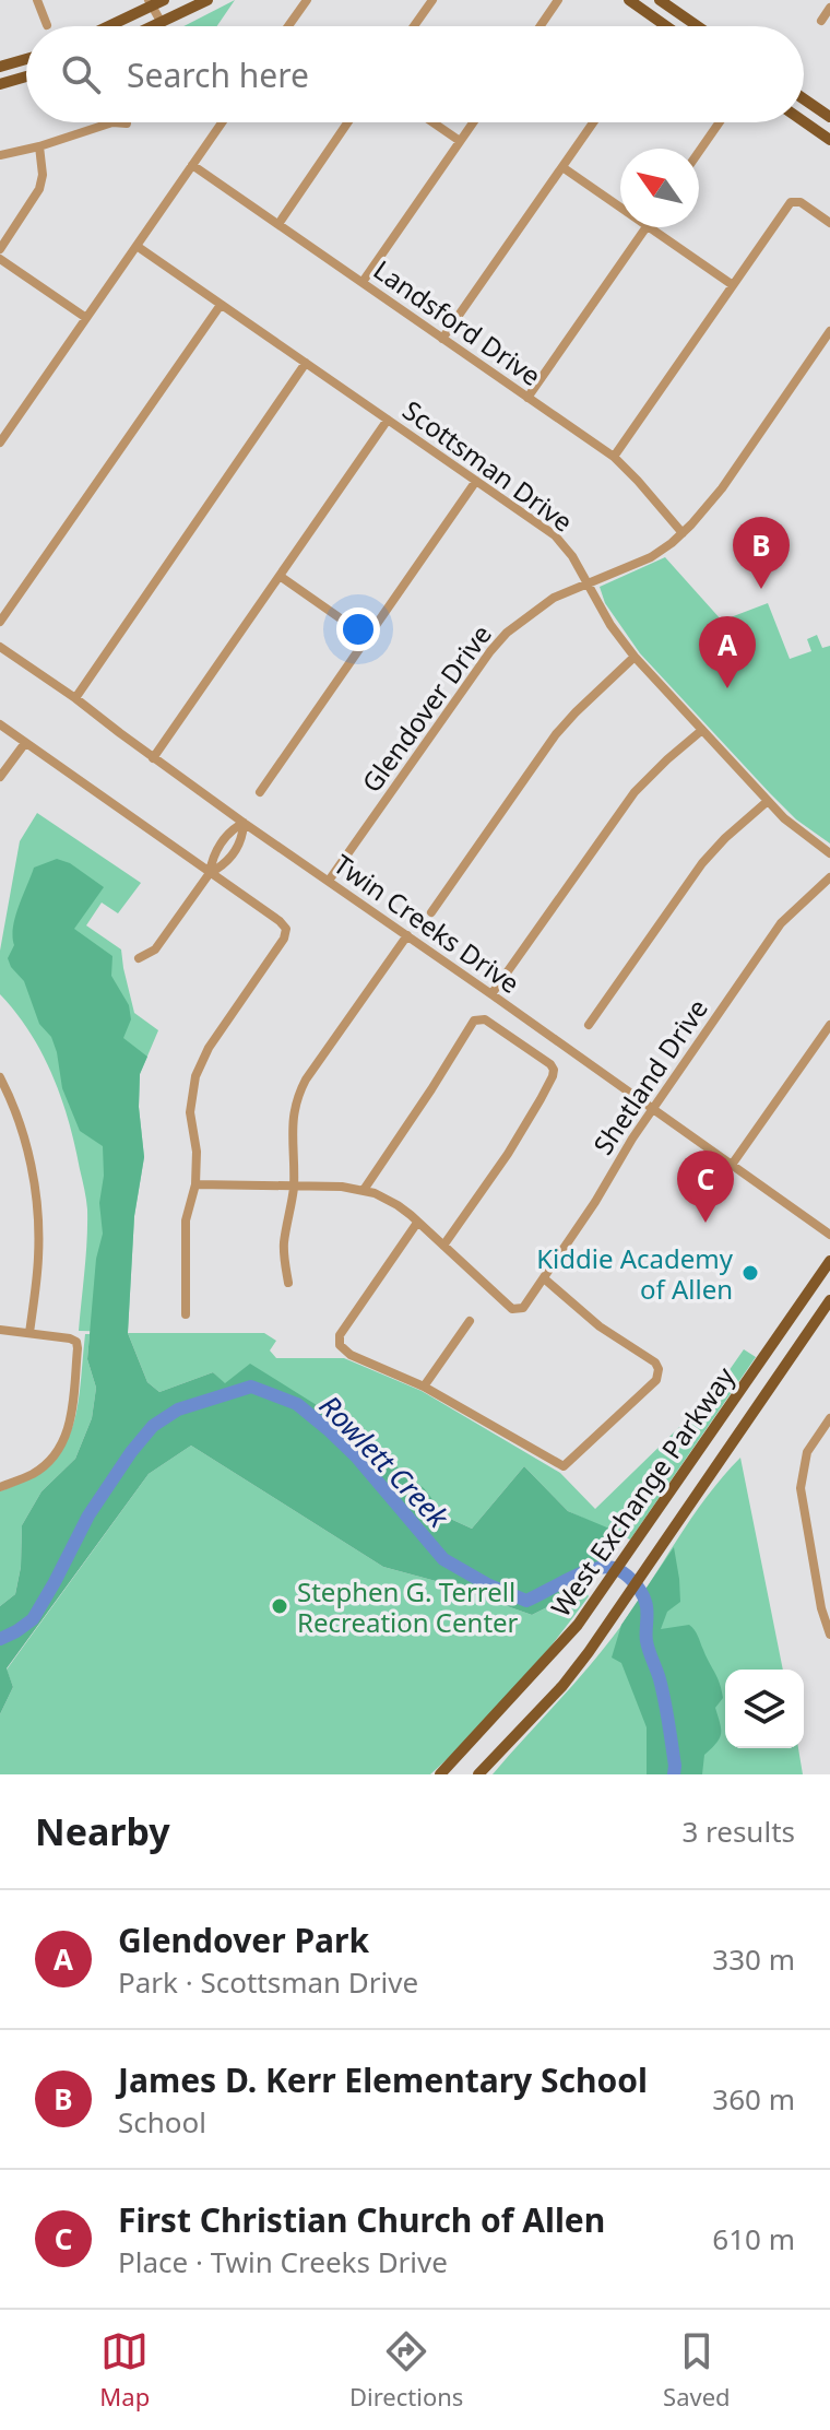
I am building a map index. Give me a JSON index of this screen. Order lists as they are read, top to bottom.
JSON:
{
  "streets": {
    "main road": ["West Exchange Parkway"],
    "street": [
      "Landsford Drive",
      "Scottsman Drive",
      "Glendover Drive",
      "Twin Creeks Drive",
      "Shetland Drive"
    ]
  },
  "crossings": [
    ["Landsford Drive", "Glendover Drive"],
    ["Scottsman Drive", "Glendover Drive"],
    ["Glendover Drive", "Twin Creeks Drive"],
    ["Twin Creeks Drive", "Shetland Drive"]
  ],
  "water": ["Rowlett Creek"],
  "places": ["Kiddie Academy of Allen", "Stephen G. Terrell Recreation Center"],
  "north": "top left",
  "page": {
    "search": "Search here",
    "pins": ["B", "A", "C"],
    "heading": ["Nearby", "3 results"],
    "list": [
      {
        "mark": "A",
        "name": "Glendover Park",
        "note": "Park · Scottsman Drive",
        "value": "330 m"
      },
      {
        "mark": "B",
        "name": "James D. Kerr Elementary School",
        "note": "School",
        "value": "360 m"
      },
      {
        "mark": "C",
        "name": "First Christian Church of Allen",
        "note": "Place · Twin Creeks Drive",
        "value": "610 m"
      }
    ],
    "nav": ["Map", "Directions", "Saved"]
  }
}
